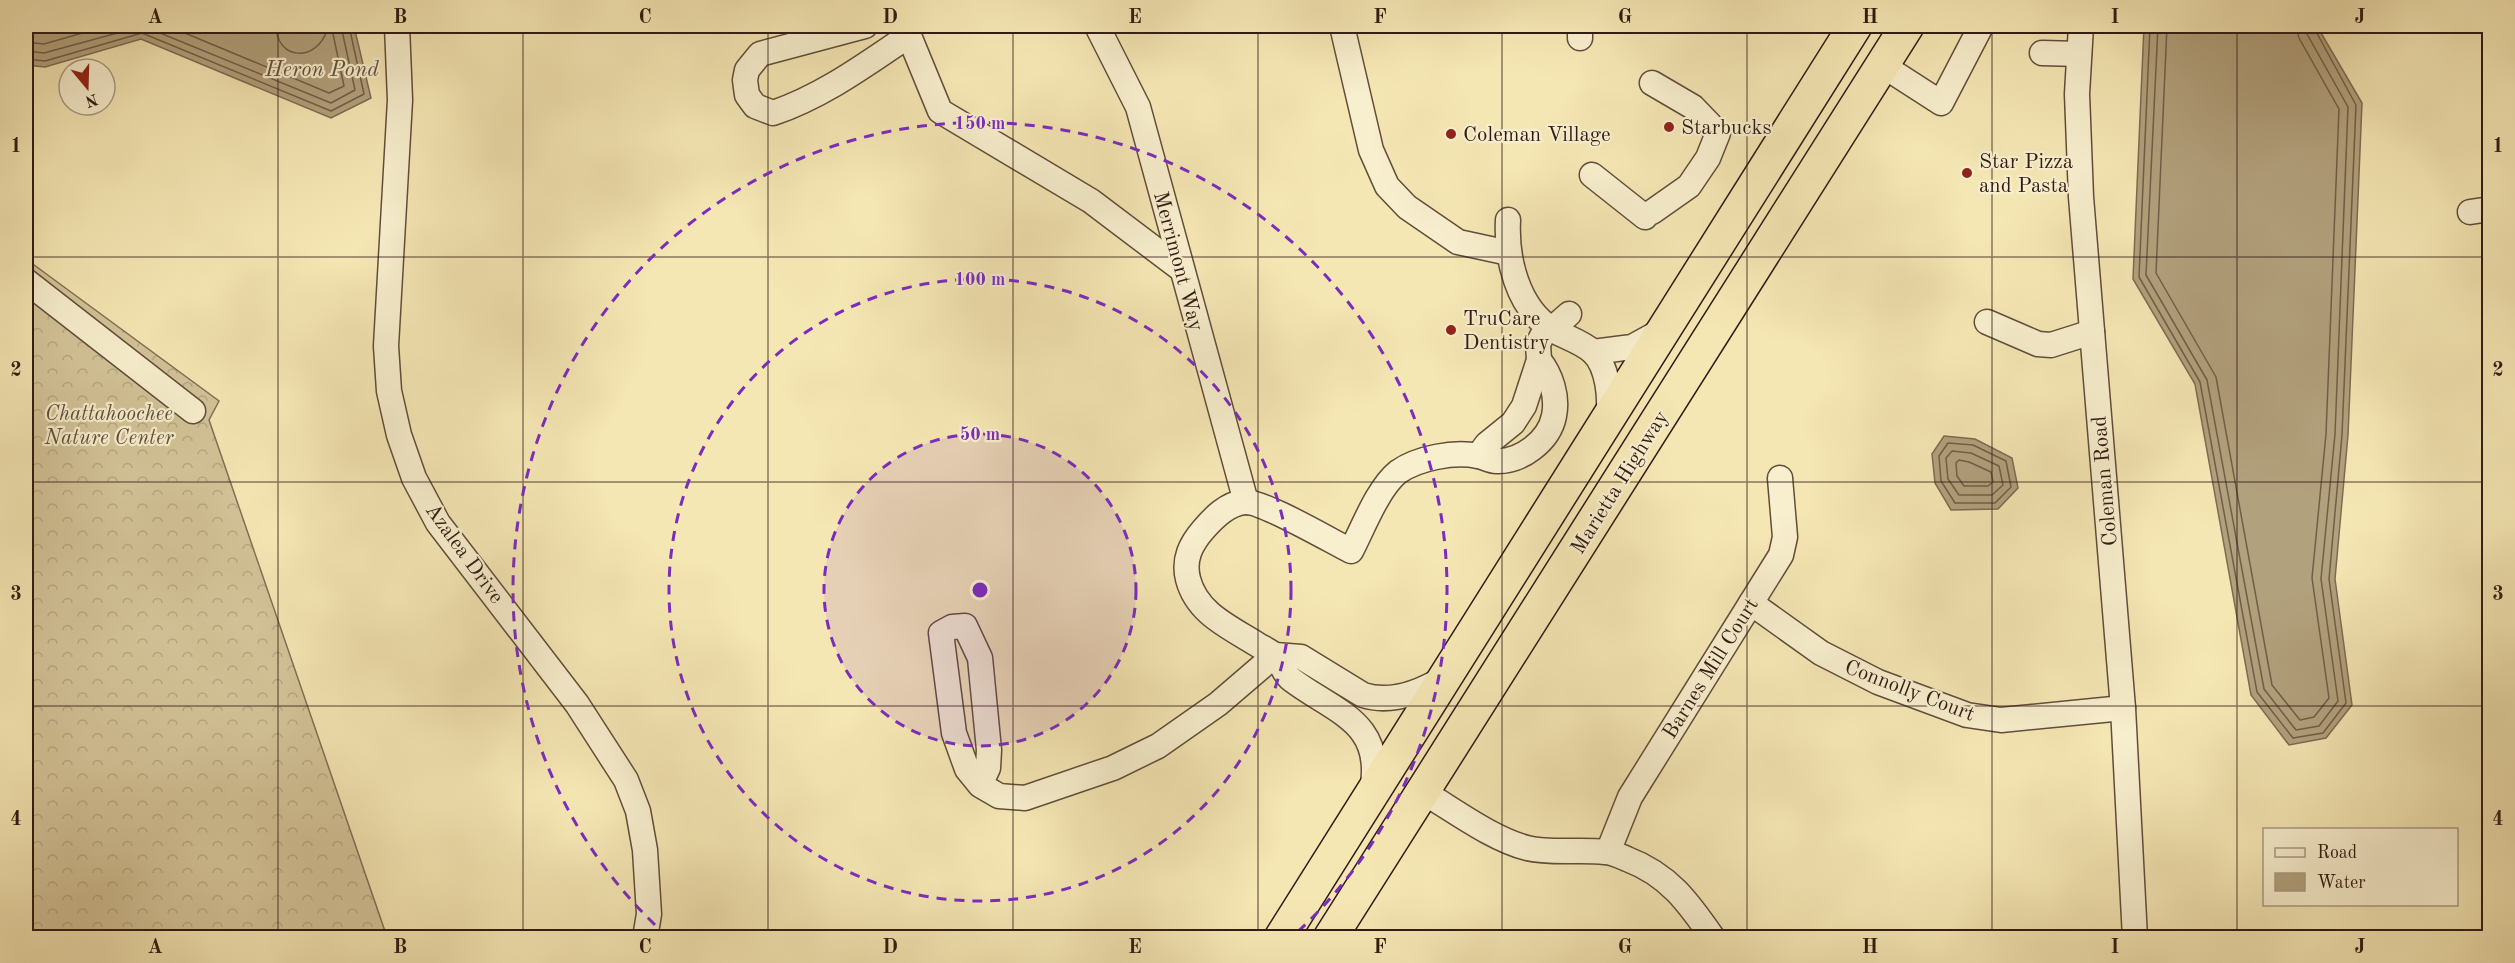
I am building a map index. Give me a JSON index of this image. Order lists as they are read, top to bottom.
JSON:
{
  "streets": {
    "highway": ["Marietta Highway"],
    "street": [
      "Merrimont Way",
      "Coleman Road",
      "Azalea Drive",
      "Barnes Mill Court",
      "Connolly Court"
    ]
  },
  "crossings": [
    ["Coleman Road", "Connolly Court"],
    ["Barnes Mill Court", "Connolly Court"]
  ],
  "water": ["Heron Pond"],
  "parks": ["Chattahoochee Nature Center"],
  "places": [
    "Starbucks",
    "Coleman Village",
    "Star Pizza and Pasta",
    "TruCare Dentistry"
  ],
  "legend": ["Road", "Water"],
  "north": "bottom",
  "grid": {
    "columns": [
      "A",
      "B",
      "C",
      "D",
      "E",
      "F",
      "G",
      "H",
      "I",
      "J"
    ],
    "rows": [
      "1",
      "2",
      "3",
      "4"
    ]
  },
  "rings": ["150 m", "100 m", "50 m"]
}
